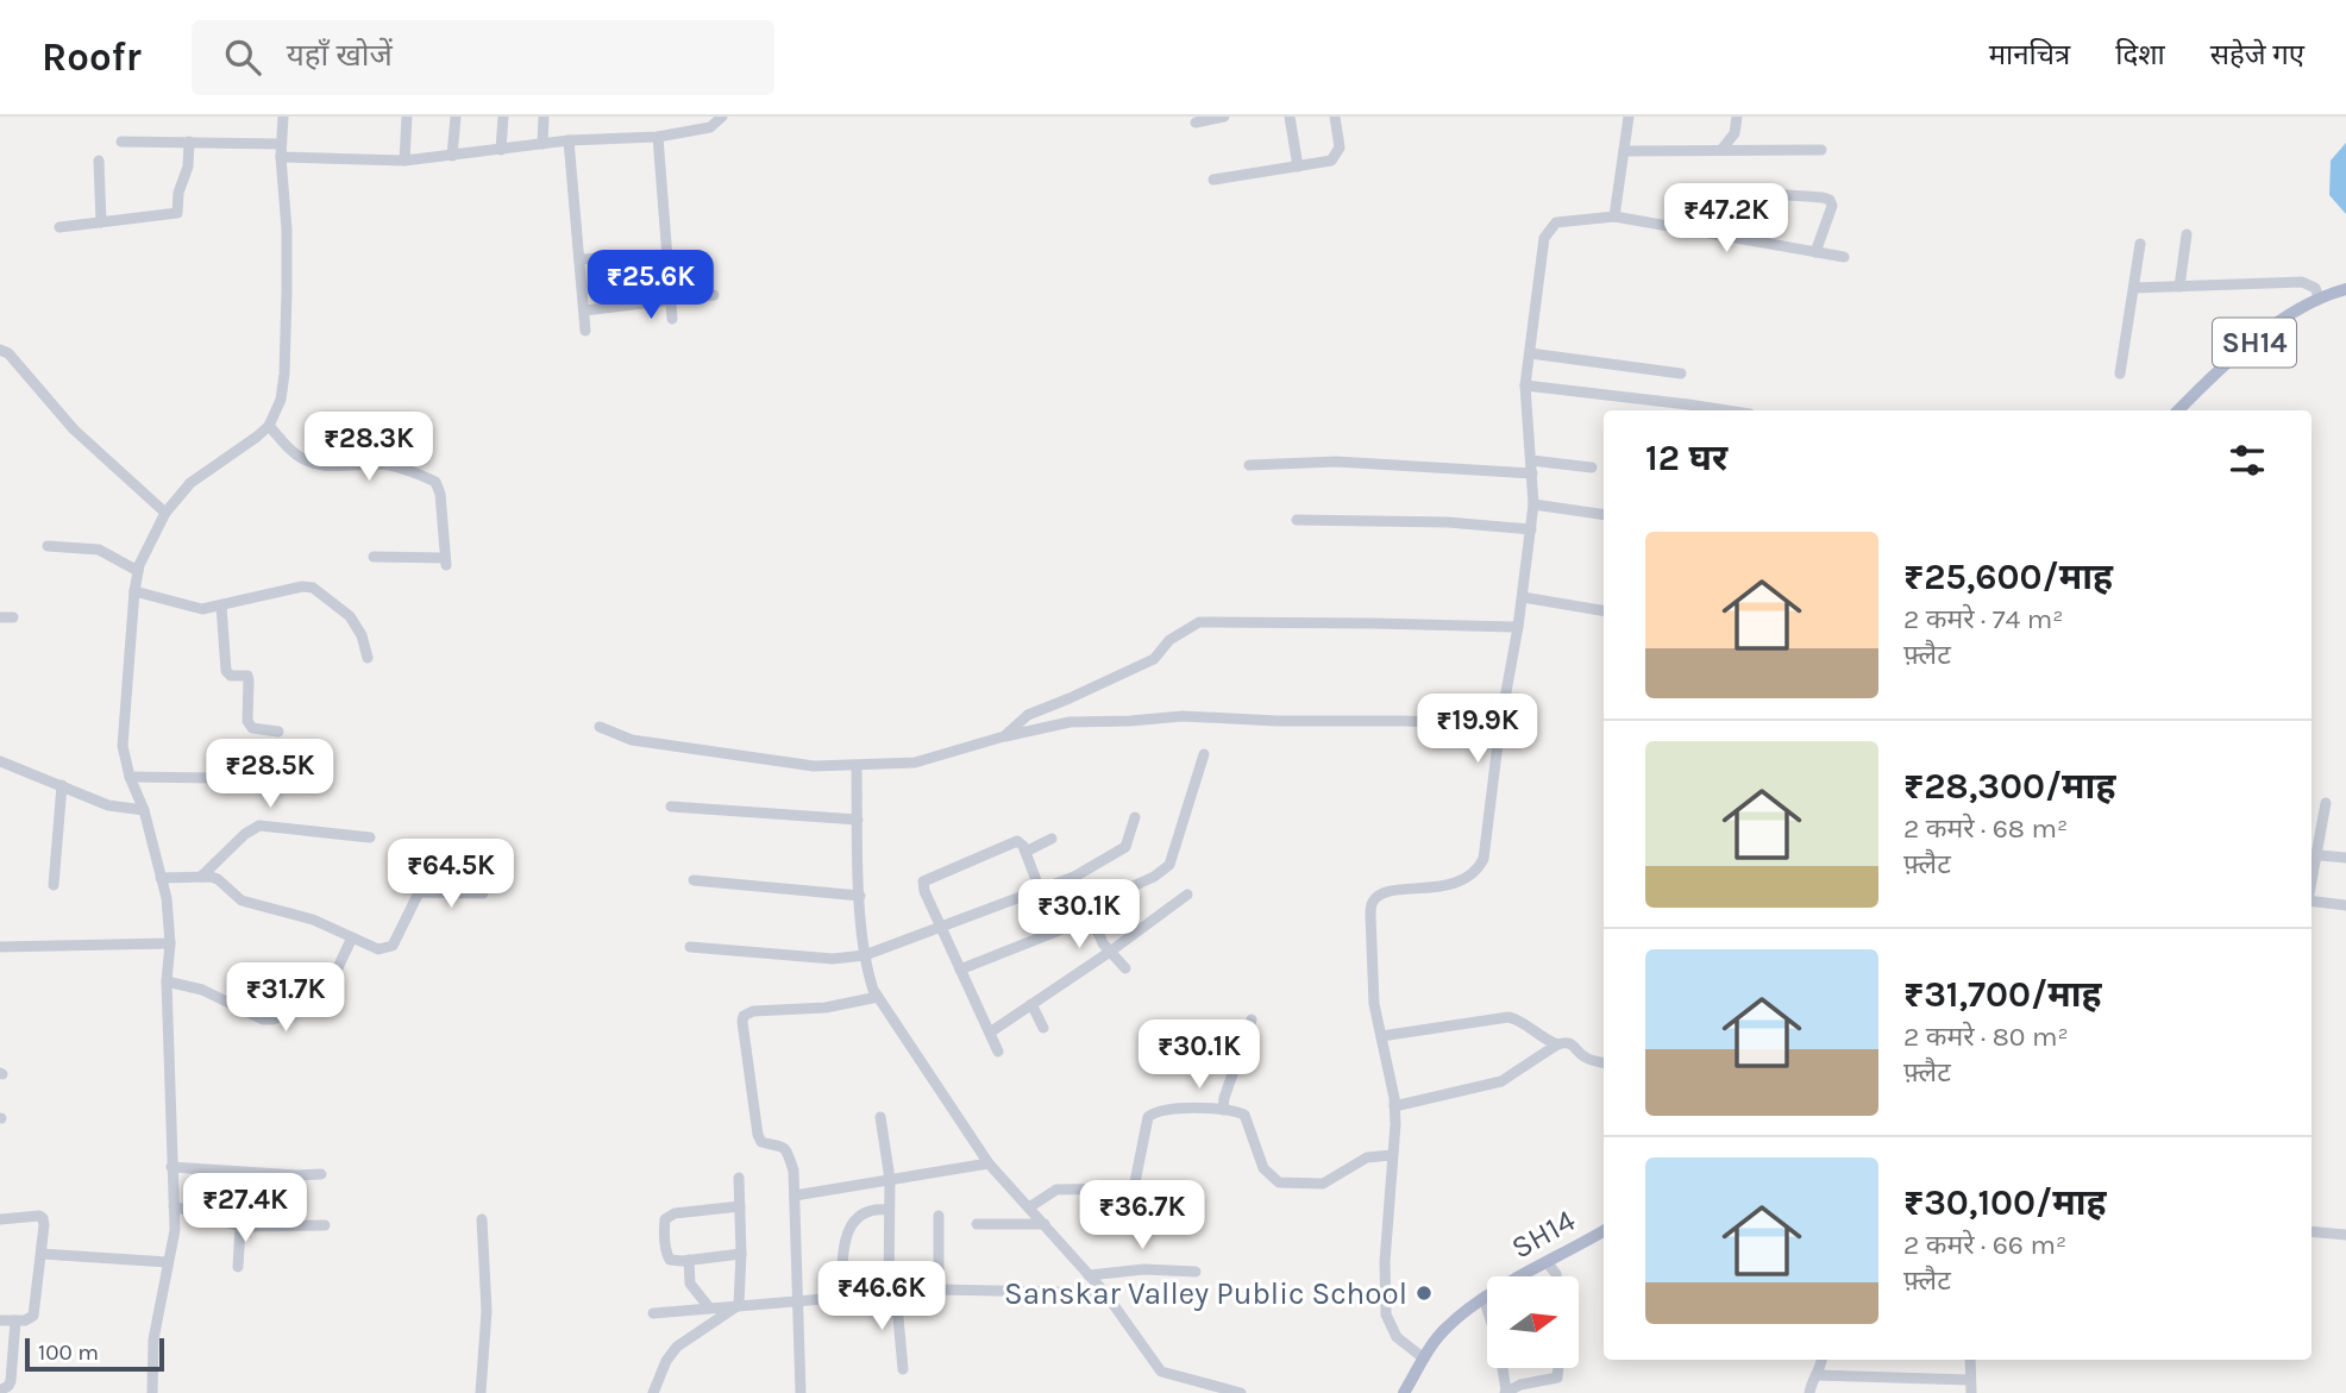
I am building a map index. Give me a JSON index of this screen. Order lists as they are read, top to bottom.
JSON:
{
  "streets": {
    "main road": ["SH14"]
  },
  "places": ["Sanskar Valley Public School"],
  "scale_bar": "100 m",
  "north": "right",
  "page": {
    "header": "Roofr",
    "search": "यहाँ खोजें",
    "nav": ["मानचित्र", "दिशा", "सहेजे गए"],
    "price": [
      "₹47.2K",
      "₹25.6K",
      "₹28.3K",
      "₹19.9K",
      "₹28.5K",
      "₹64.5K",
      "₹30.1K",
      "₹31.7K",
      "₹30.1K",
      "₹27.4K",
      "₹36.7K",
      "₹46.6K"
    ],
    "heading": "12 घर",
    "list": [
      {
        "name": "₹25,600/माह",
        "note": "2 कमरे · 74 m² · फ़्लैट"
      },
      {
        "name": "₹28,300/माह",
        "note": "2 कमरे · 68 m² · फ़्लैट"
      },
      {
        "name": "₹31,700/माह",
        "note": "2 कमरे · 80 m² · फ़्लैट"
      },
      {
        "name": "₹30,100/माह",
        "note": "2 कमरे · 66 m² · फ़्लैट"
      }
    ],
    "scale": "100 m"
  }
}
